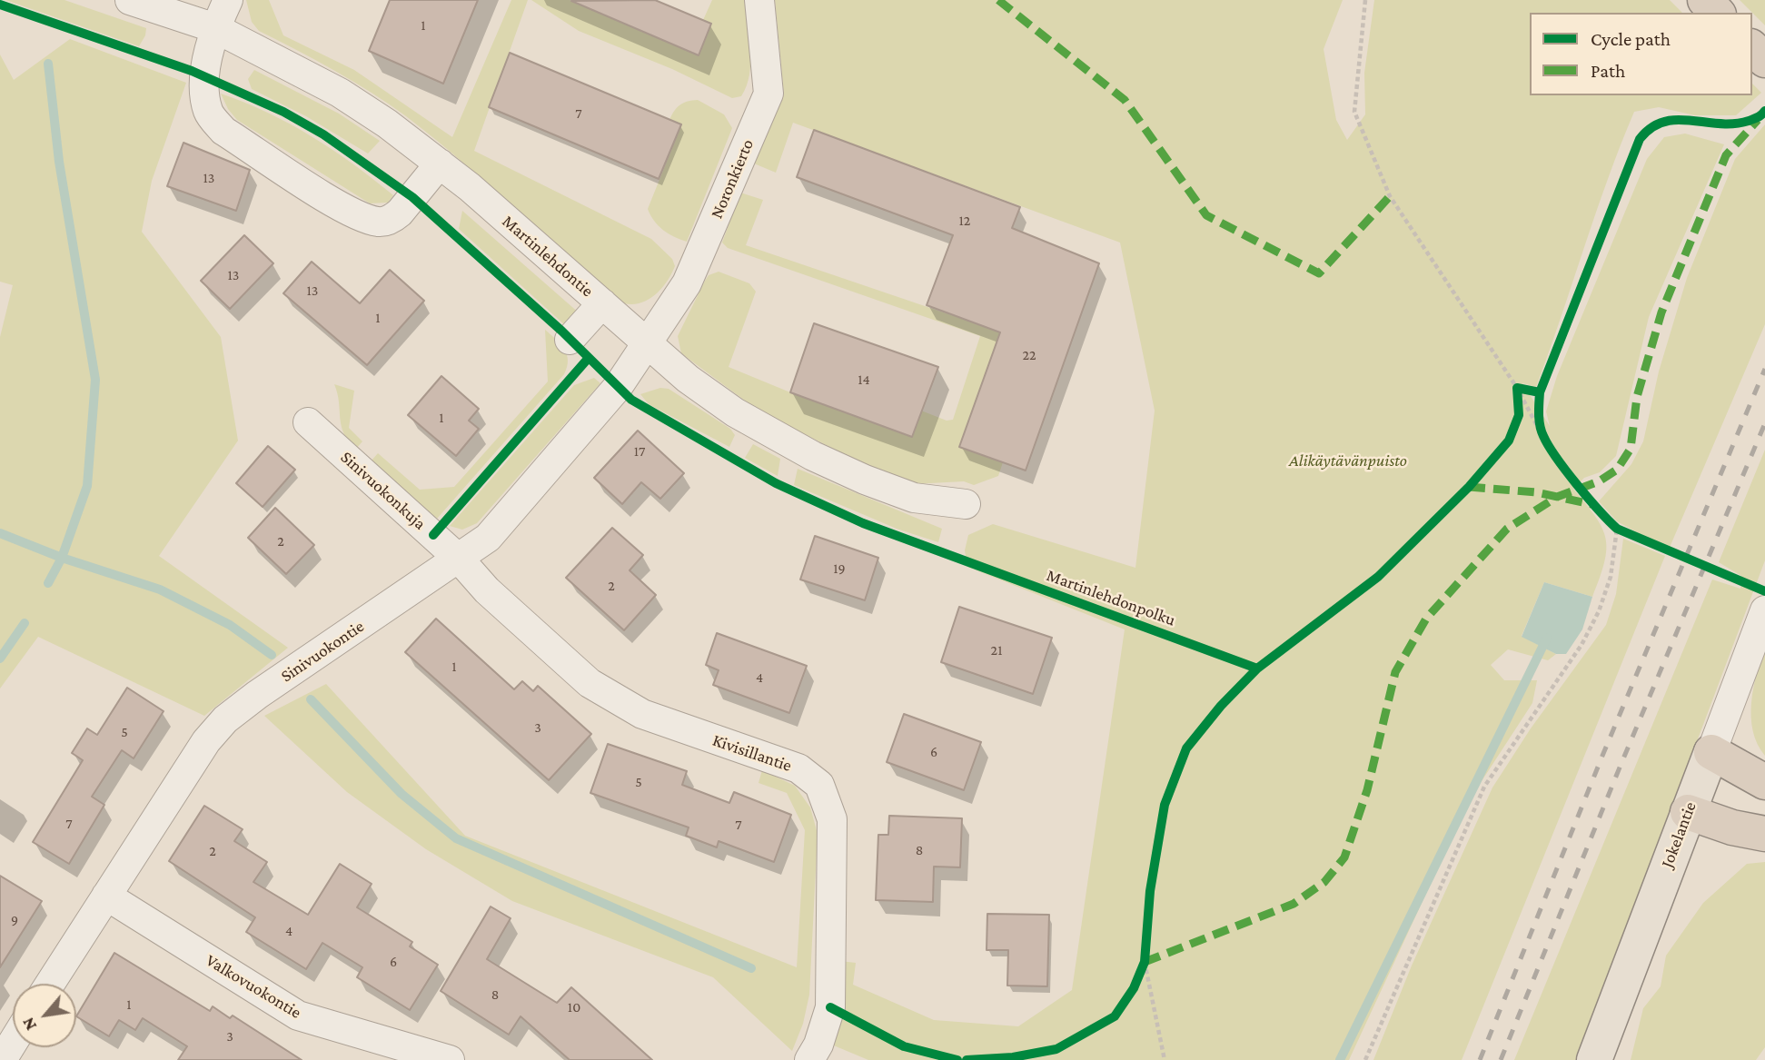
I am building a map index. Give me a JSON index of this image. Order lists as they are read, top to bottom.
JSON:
{
  "streets": {
    "main road": ["Jokelantie"],
    "street": [
      "Noronkierto",
      "Martinlehdontie",
      "Sinivuokonkuja",
      "Sinivuokontie",
      "Kivisillantie",
      "Valkovuokontie"
    ],
    "cycle path": ["Martinlehdonpolku"]
  },
  "crossings": [
    ["Noronkierto", "Martinlehdontie"],
    ["Noronkierto", "Sinivuokontie"],
    ["Martinlehdontie", "Sinivuokontie"],
    ["Sinivuokonkuja", "Sinivuokontie"],
    ["Sinivuokonkuja", "Kivisillantie"],
    ["Sinivuokontie", "Kivisillantie"],
    ["Sinivuokontie", "Valkovuokontie"]
  ],
  "parks": ["Alikäytävänpuisto"],
  "house_numbers": [
    "1",
    "7",
    "13",
    "12",
    "13",
    "13",
    "1",
    "22",
    "14",
    "1",
    "17",
    "2",
    "19",
    "2",
    "21",
    "1",
    "4",
    "3",
    "5",
    "6",
    "5",
    "7",
    "7",
    "8",
    "2",
    "9",
    "4",
    "6",
    "8",
    "1",
    "10",
    "3"
  ],
  "legend": ["Cycle path", "Path"],
  "north": "bottom left"
}
